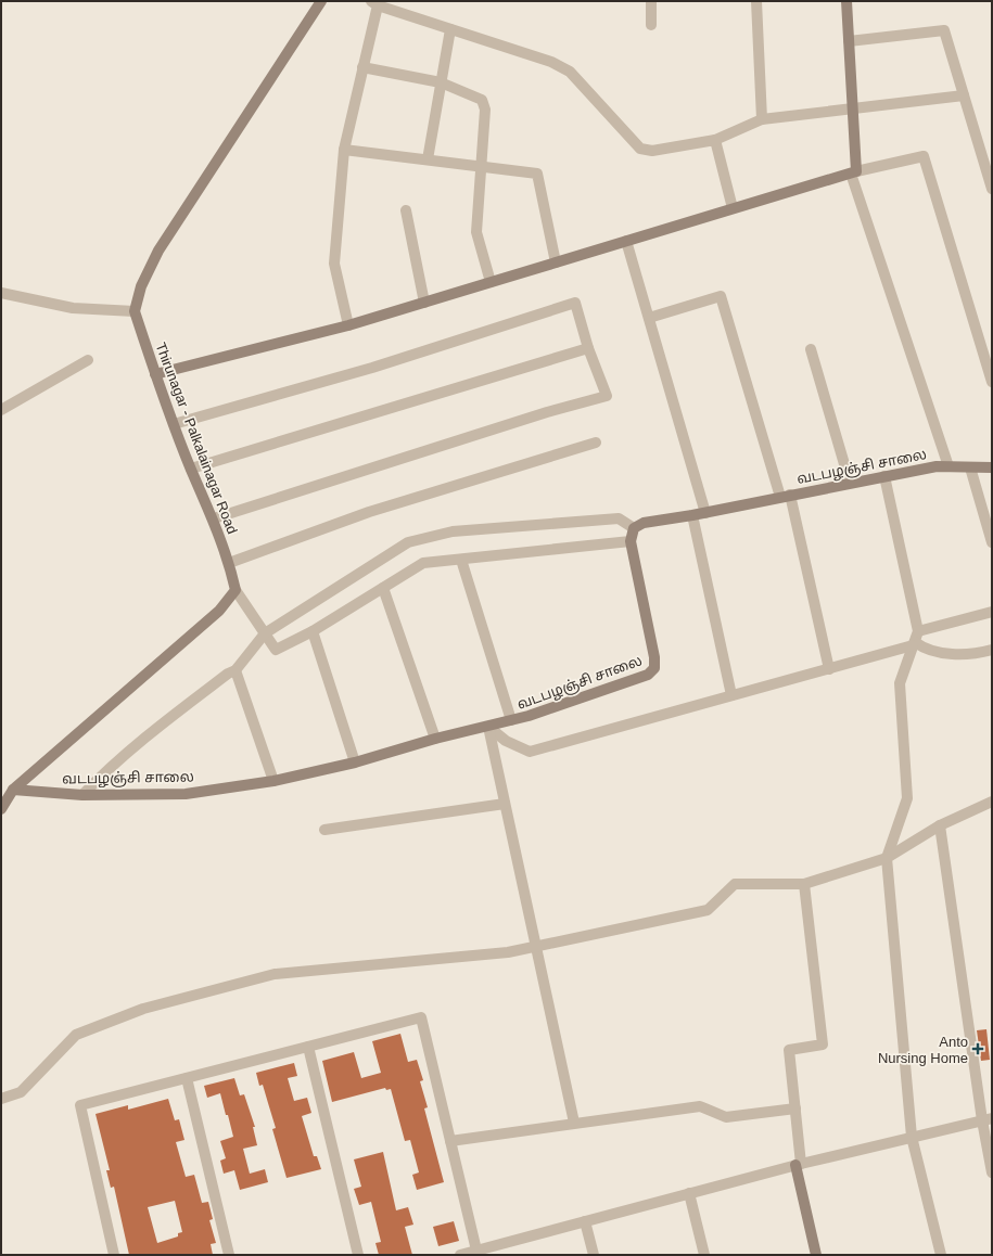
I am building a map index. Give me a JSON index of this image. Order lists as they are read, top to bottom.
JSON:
{
  "streets": {
    "street": ["Thirunagar - Palkalainagar Road", "வடபழஞ்சி சாலை"]
  },
  "places": {
    "health": ["Anto Nursing Home"]
  }
}
